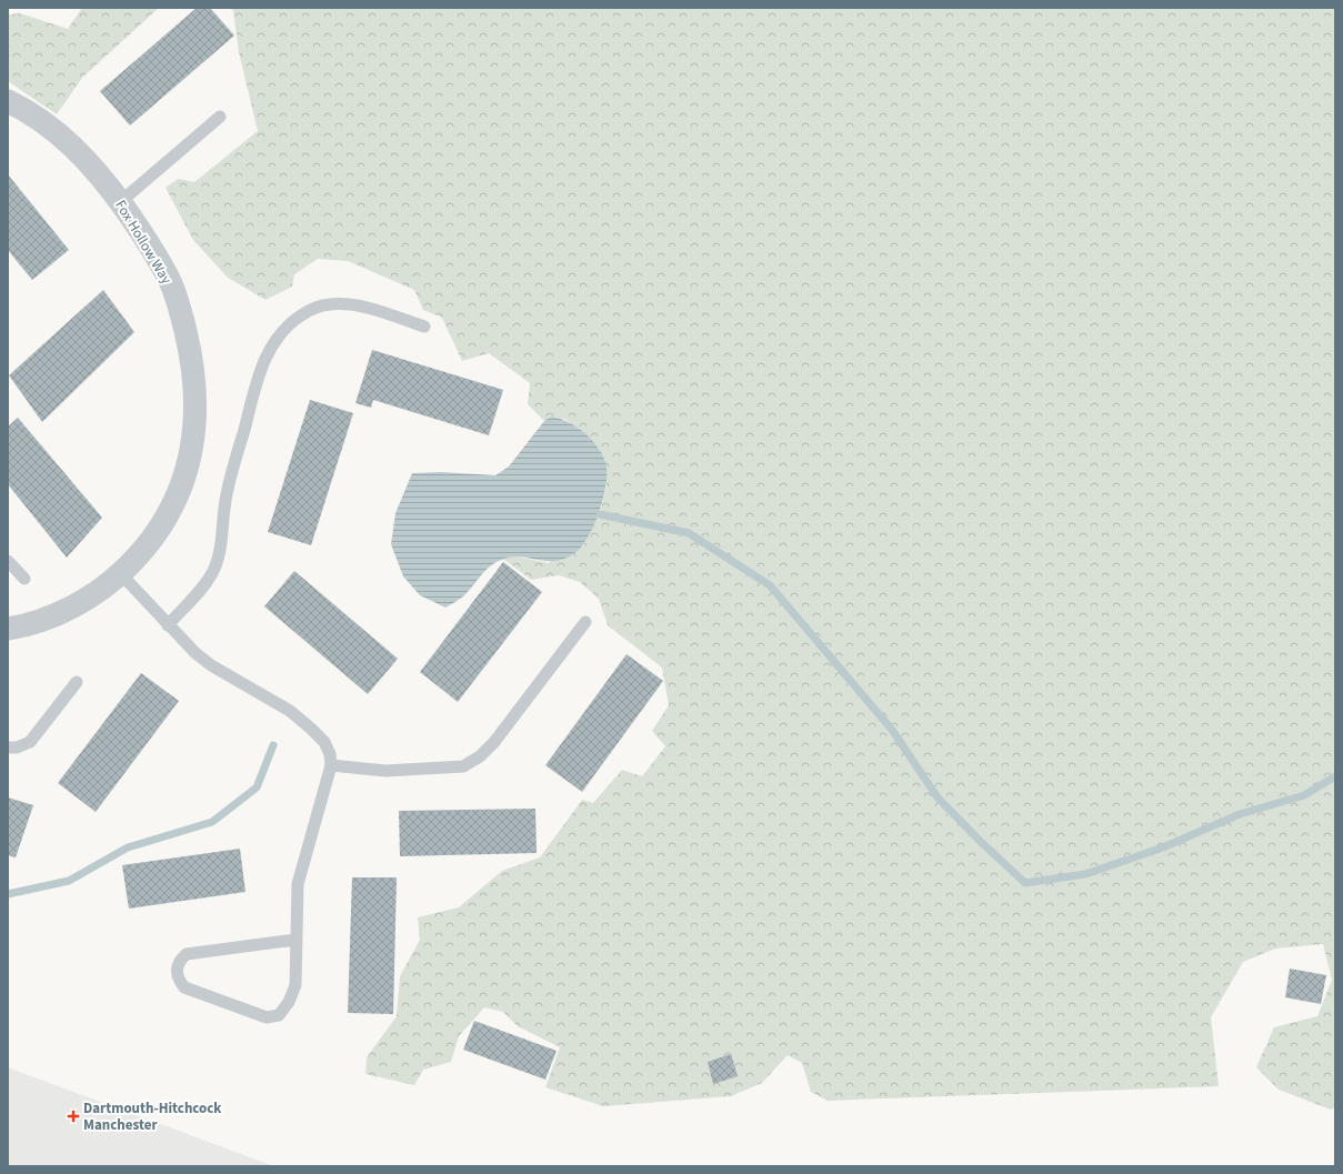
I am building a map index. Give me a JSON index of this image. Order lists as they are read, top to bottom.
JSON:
{
  "streets": {
    "street": ["Fox Hollow Way"]
  },
  "places": {
    "health": ["Dartmouth-Hitchcock Manchester"]
  }
}
